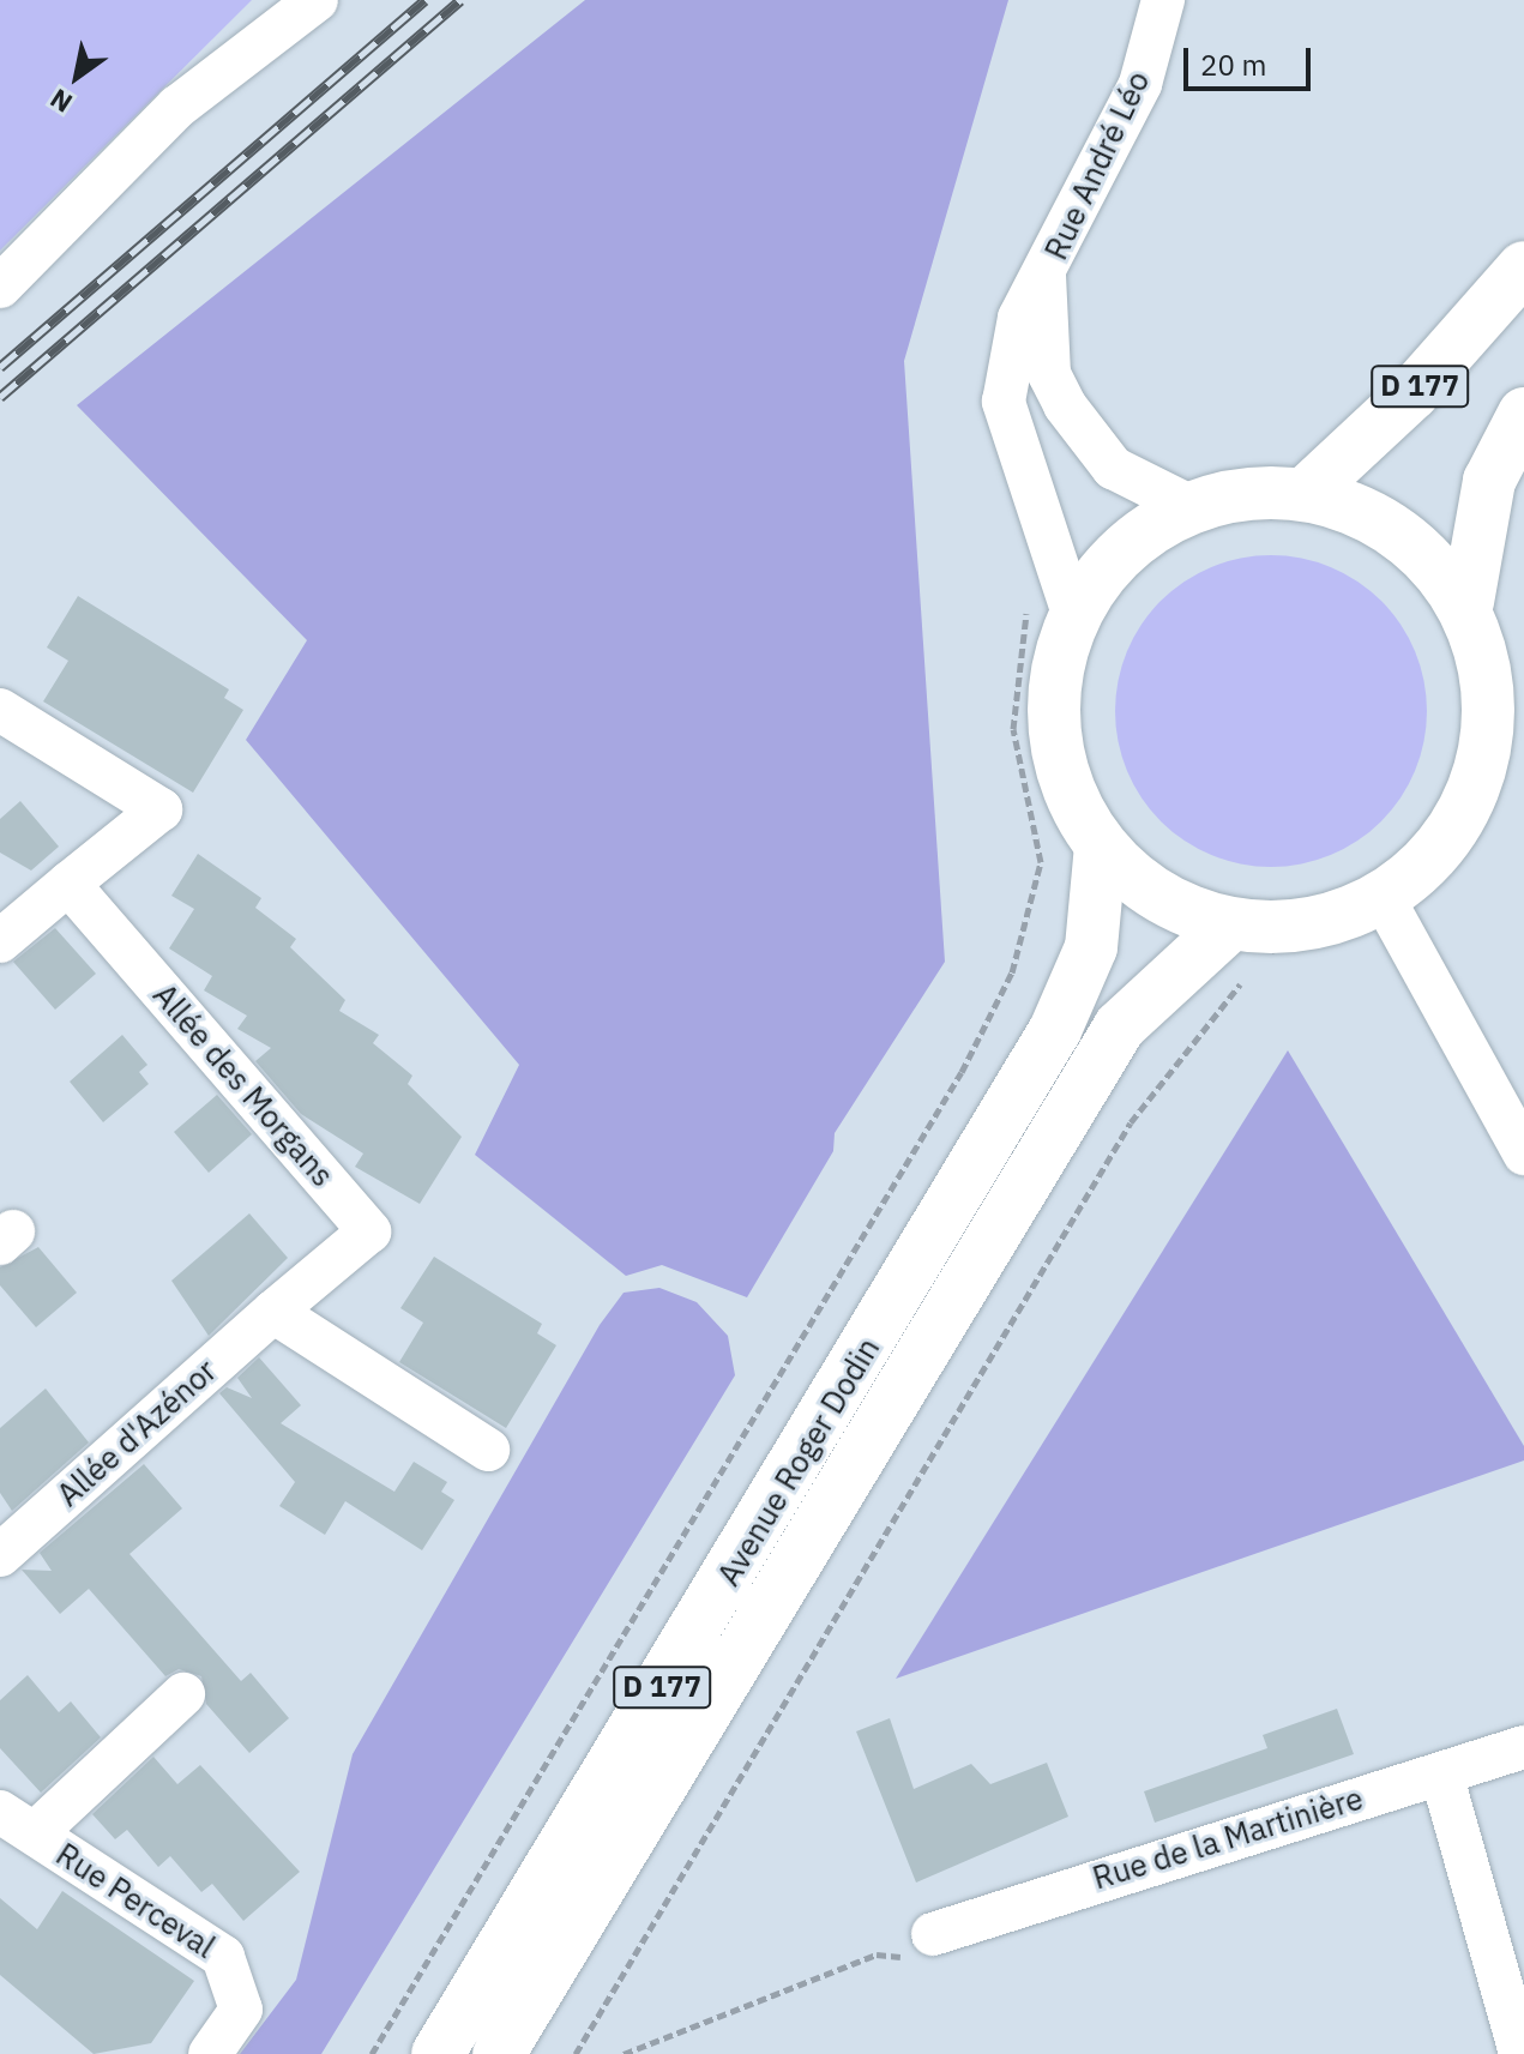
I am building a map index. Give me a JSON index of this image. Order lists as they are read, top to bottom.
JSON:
{
  "streets": {
    "main road": ["D 177", "Avenue Roger Dodin"],
    "street": [
      "Rue André Léo",
      "Allée des Morgans",
      "Allée d'Azénor",
      "Rue de la Martinière",
      "Rue Perceval"
    ]
  },
  "crossings": [
    ["Allée des Morgans", "Allée d'Azénor"]
  ],
  "scale_bar": "20 m",
  "north": "bottom left"
}
